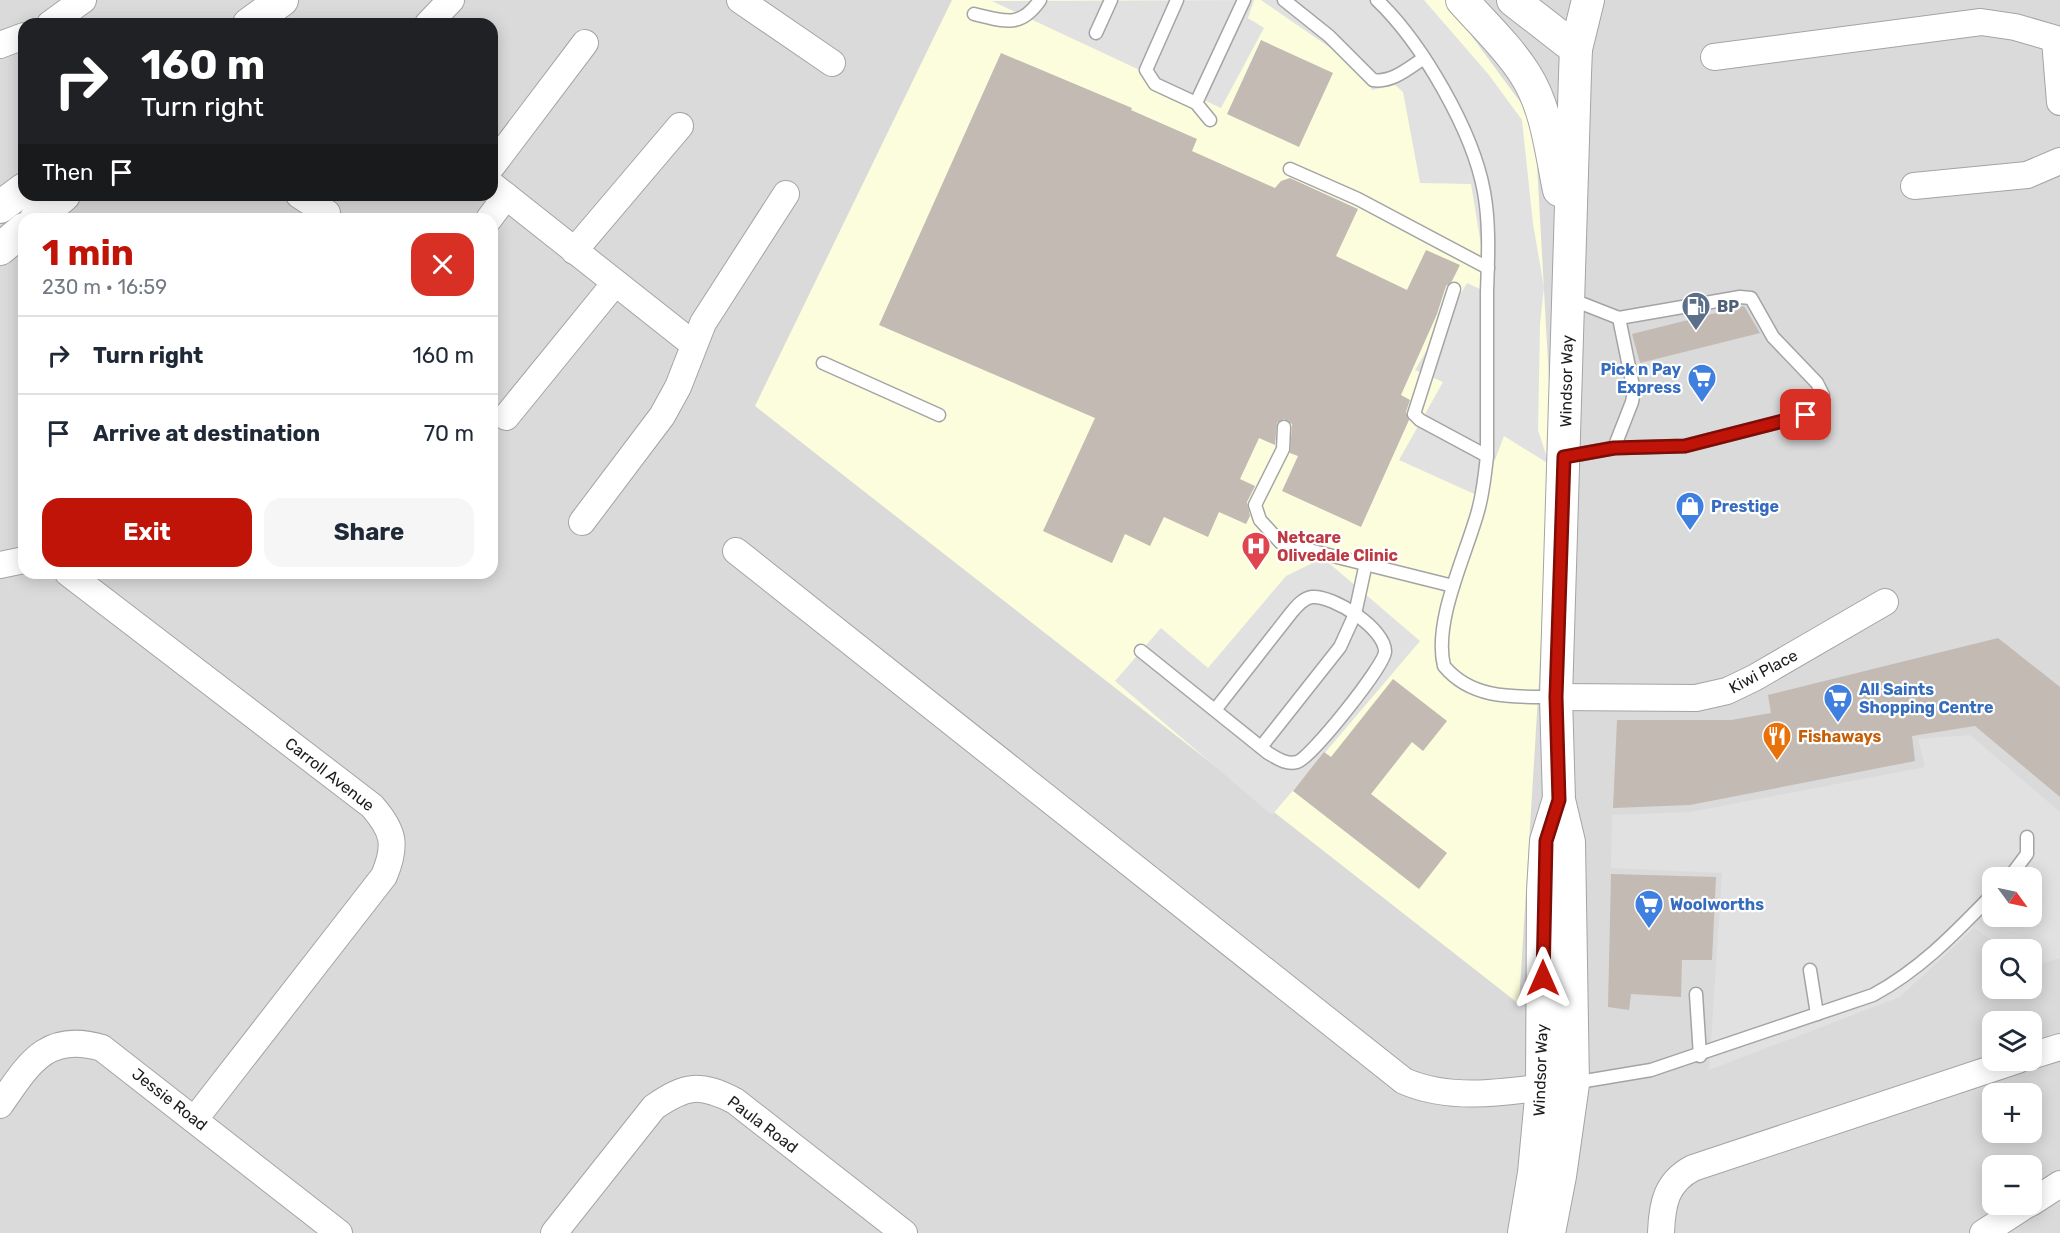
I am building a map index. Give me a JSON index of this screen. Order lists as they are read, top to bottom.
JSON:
{
  "streets": {
    "street": [
      "Windsor Way",
      "Kiwi Place",
      "Carroll Avenue",
      "Jessie Road",
      "Paula Road"
    ]
  },
  "crossings": [
    ["Windsor Way", "Kiwi Place"],
    ["Carroll Avenue", "Jessie Road"]
  ],
  "places": {
    "fuel station": ["BP"],
    "supermarket": ["Pick n Pay Express", "All Saints Shopping Centre", "Woolworths"],
    "shop": ["Prestige"],
    "hospital": ["Netcare Olivedale Clinic"],
    "restaurant": ["Fishaways"]
  },
  "north": "bottom right",
  "page": {
    "turn": ["160 m", "Turn right"],
    "then": "Then",
    "heading": ["1 min", "230 m · 16:59"],
    "list": [
      {
        "name": "Turn right",
        "value": "160 m"
      },
      {
        "name": "Arrive at destination",
        "value": "70 m"
      }
    ],
    "buttons": ["Exit", "Share"],
    "map_buttons": ["+", "−"]
  }
}
